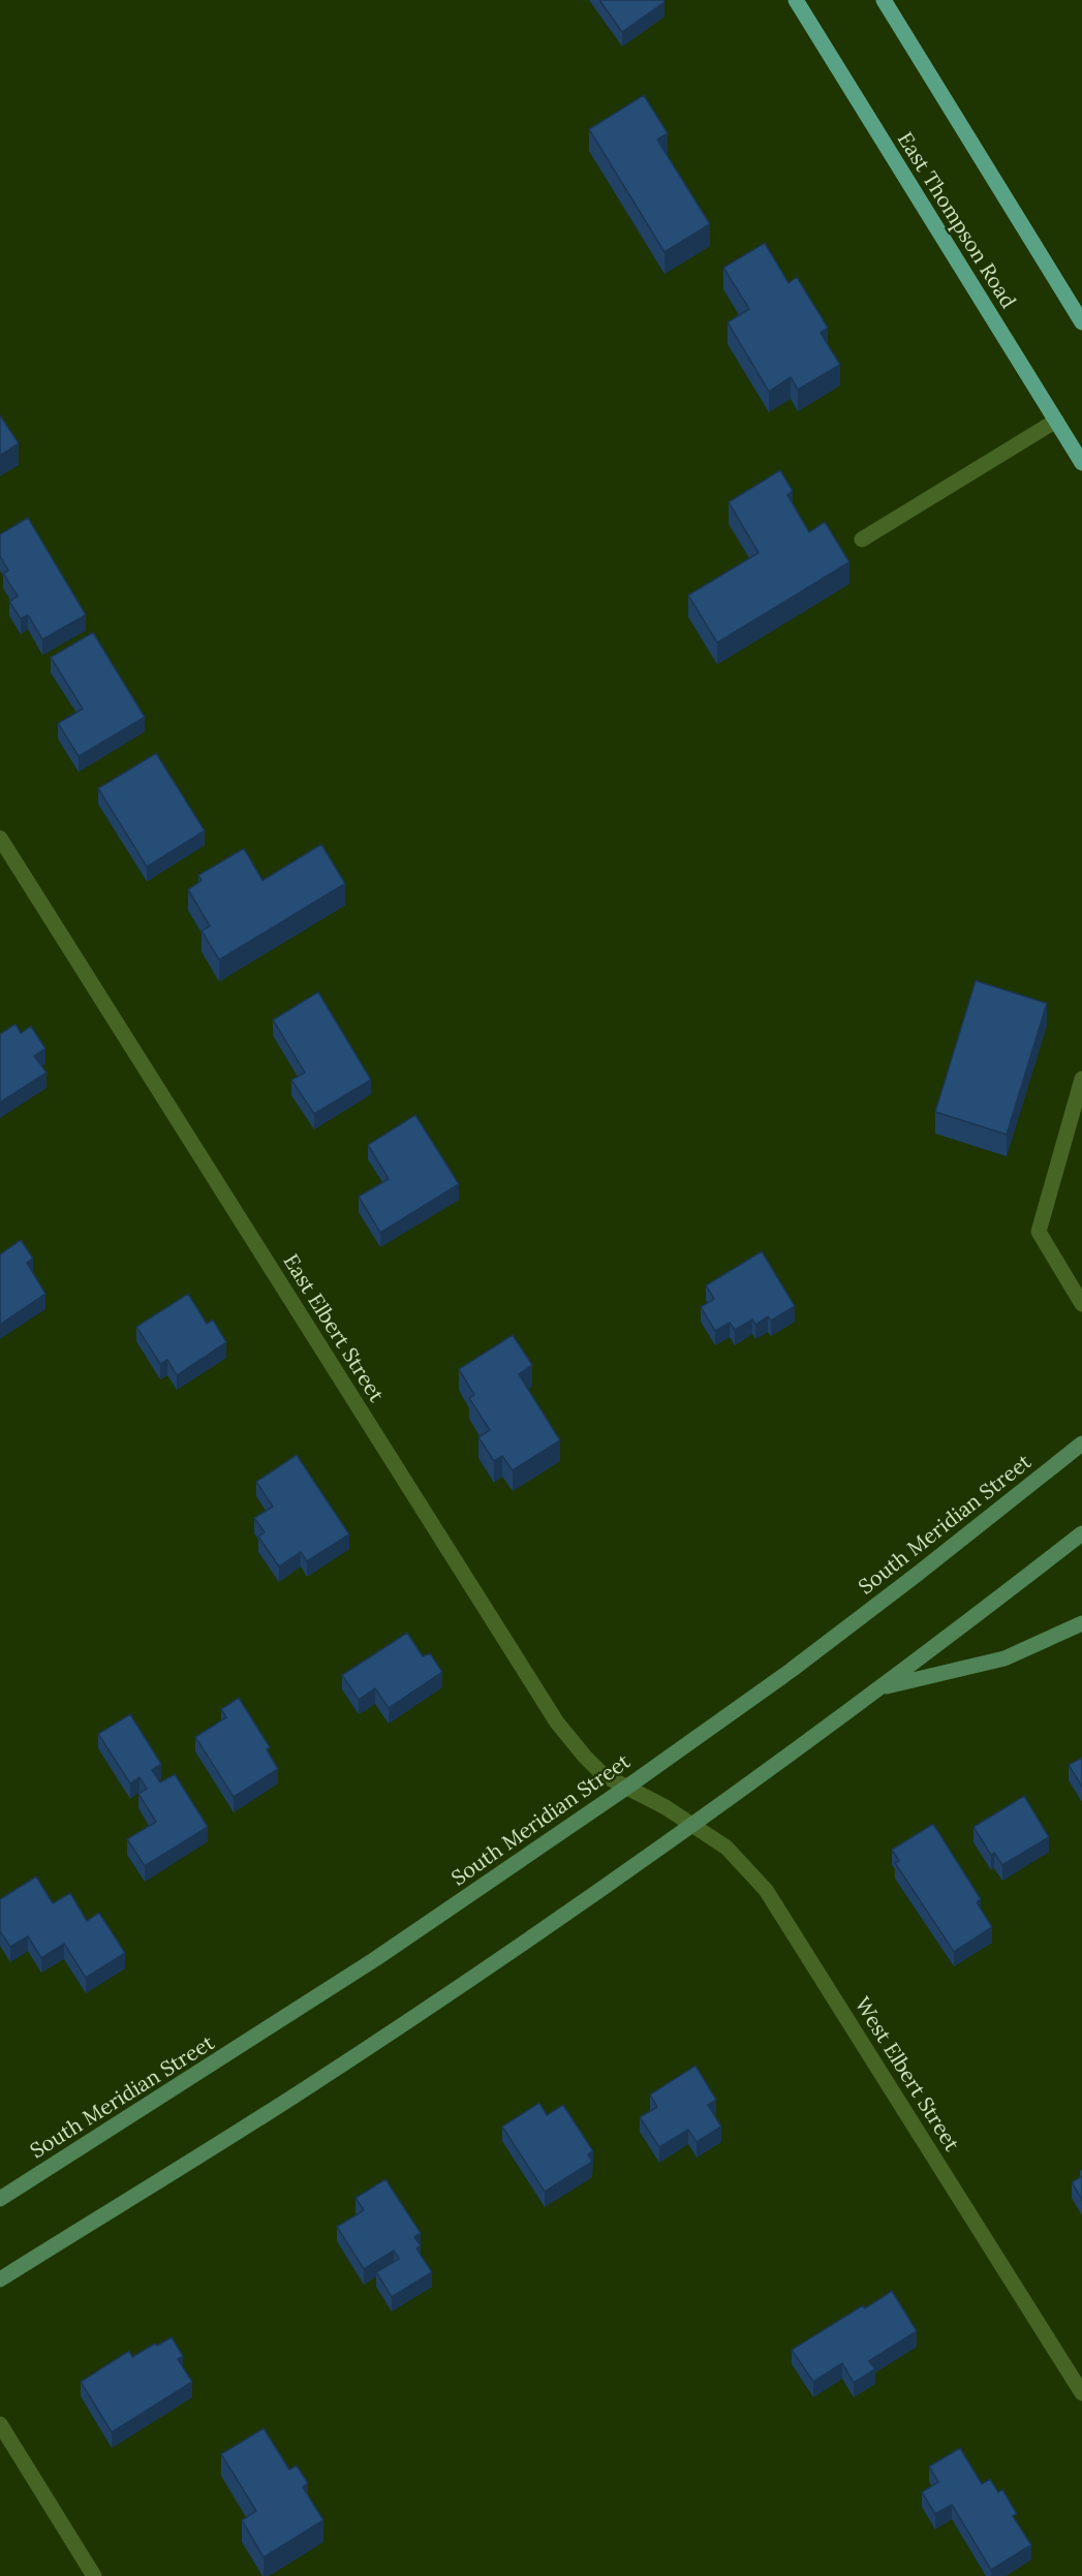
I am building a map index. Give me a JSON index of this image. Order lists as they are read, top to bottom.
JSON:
{
  "streets": {
    "main road": ["East Thompson Road", "South Meridian Street"],
    "street": ["East Elbert Street", "West Elbert Street"]
  },
  "crossings": [
    ["East Elbert Street", "South Meridian Street"],
    ["East Elbert Street", "West Elbert Street"]
  ]
}
